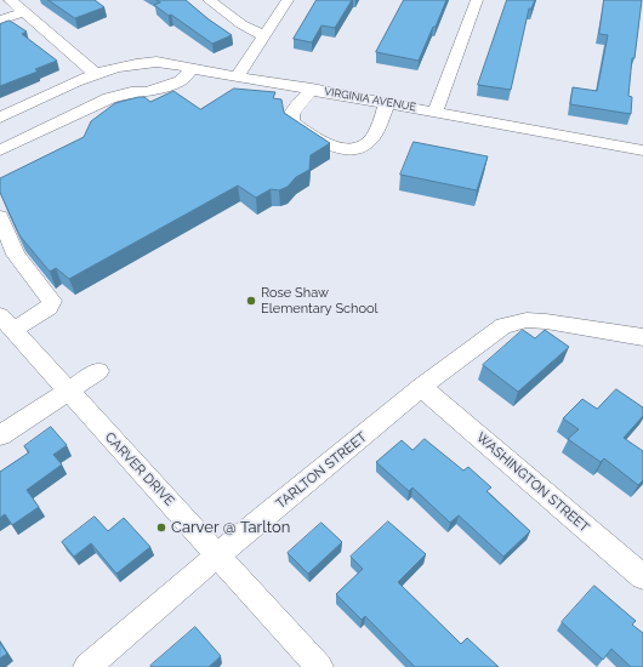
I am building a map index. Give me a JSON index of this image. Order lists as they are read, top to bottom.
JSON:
{
  "streets": {
    "street": [
      "VIRGINIA AVENUE",
      "CARVER DRIVE",
      "TARLTON STREET",
      "WASHINGTON STREET"
    ]
  },
  "crossings": [
    ["CARVER DRIVE", "TARLTON STREET"],
    ["TARLTON STREET", "WASHINGTON STREET"]
  ],
  "places": ["Rose Shaw Elementary School", "Carver @ Tarlton"]
}
